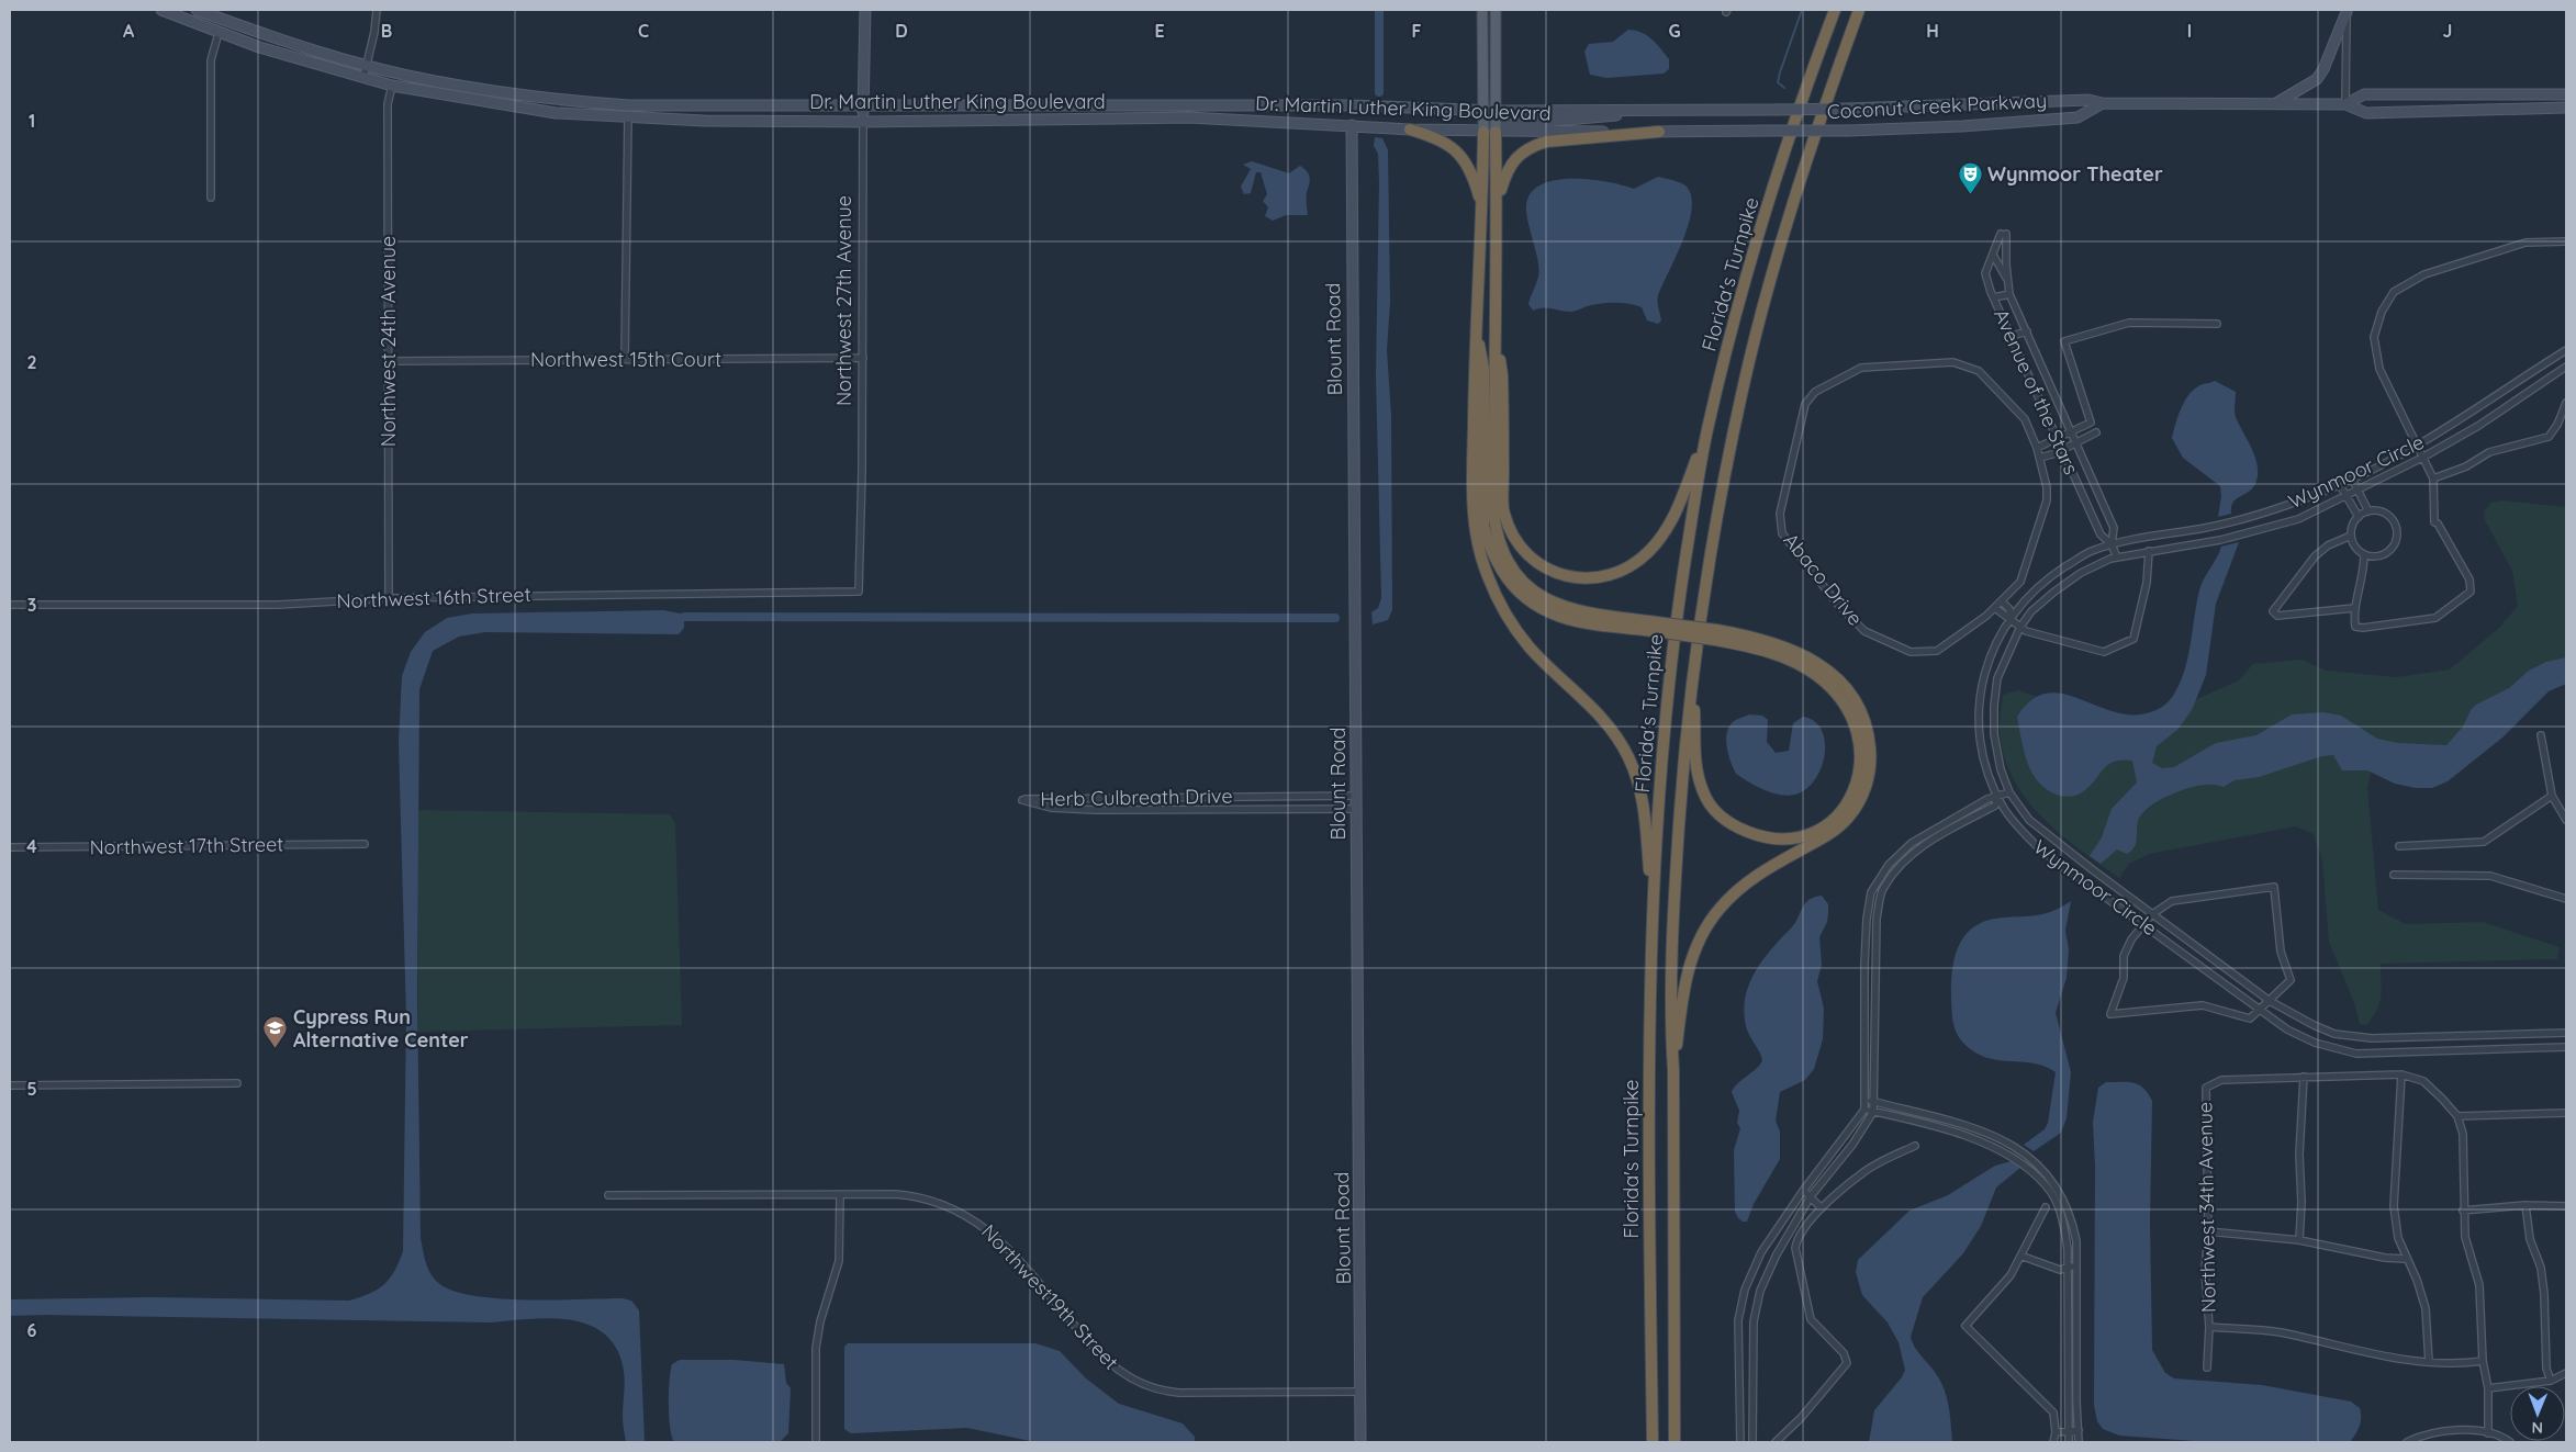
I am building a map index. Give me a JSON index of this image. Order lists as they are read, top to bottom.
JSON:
{
  "streets": {
    "highway": ["Florida's Turnpike"],
    "main road": [
      "Dr. Martin Luther King Boulevard",
      "Coconut Creek Parkway",
      "Northwest 27th Avenue",
      "Blount Road"
    ],
    "street": [
      "Northwest 24th Avenue",
      "Northwest 15th Court",
      "Avenue of the Stars",
      "Wynmoor Circle",
      "Abaco Drive",
      "Northwest 16th Street",
      "Herb Culbreath Drive",
      "Northwest 17th Street",
      "Northwest 34th Avenue",
      "Northwest19th Street"
    ]
  },
  "crossings": [
    ["Dr. Martin Luther King Boulevard", "Coconut Creek Parkway"],
    ["Dr. Martin Luther King Boulevard", "Northwest 27th Avenue"],
    ["Dr. Martin Luther King Boulevard", "Blount Road"],
    ["Dr. Martin Luther King Boulevard", "Northwest 24th Avenue"],
    ["Northwest 27th Avenue", "Northwest 15th Court"],
    ["Northwest 27th Avenue", "Northwest 16th Street"],
    ["Blount Road", "Herb Culbreath Drive"],
    ["Blount Road", "Northwest19th Street"],
    ["Northwest 24th Avenue", "Northwest 15th Court"],
    ["Northwest 24th Avenue", "Northwest 16th Street"],
    ["Avenue of the Stars", "Wynmoor Circle"]
  ],
  "places": {
    "theatre": ["Wynmoor Theater"],
    "school or university": ["Cypress Run Alternative Center"]
  },
  "north": "bottom",
  "grid": {
    "columns": [
      "A",
      "B",
      "C",
      "D",
      "E",
      "F",
      "G",
      "H",
      "I",
      "J"
    ],
    "rows": [
      "1",
      "2",
      "3",
      "4",
      "5",
      "6"
    ]
  }
}
